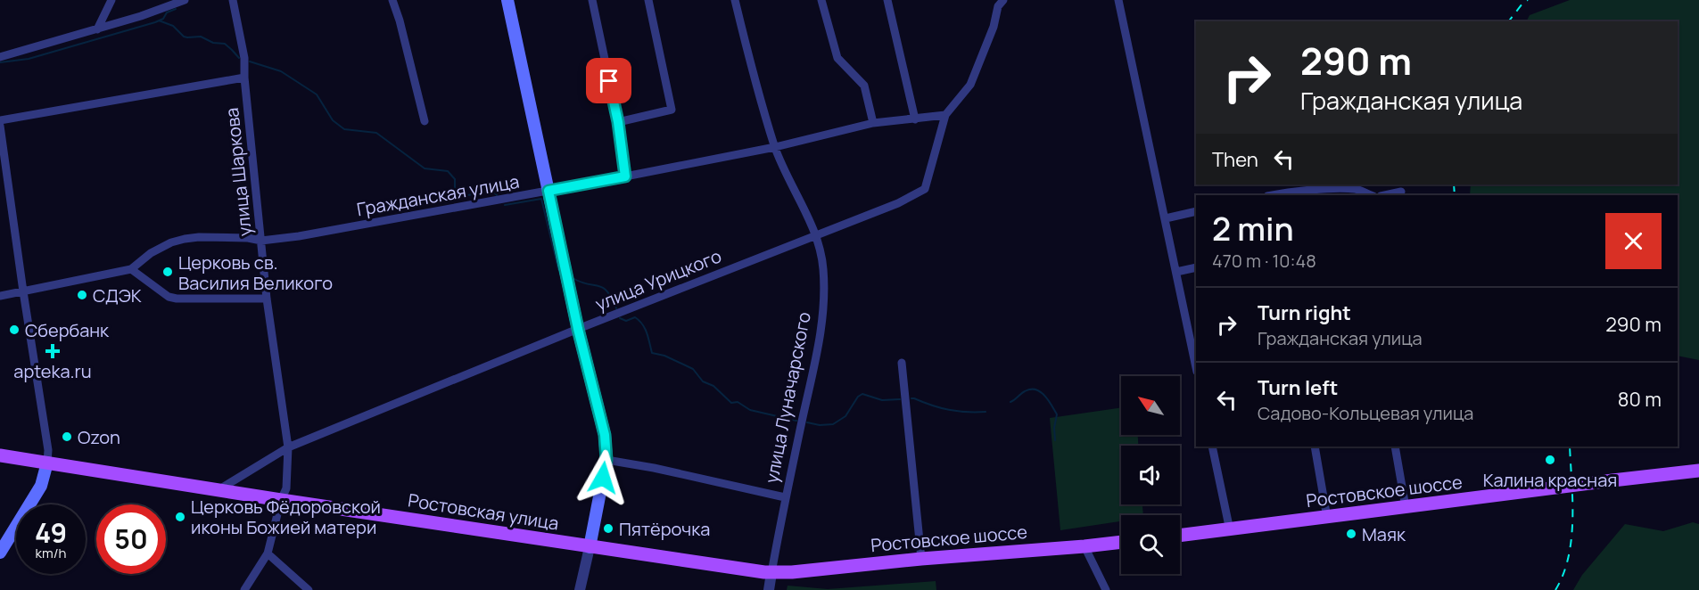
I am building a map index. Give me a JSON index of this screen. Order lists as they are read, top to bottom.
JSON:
{
  "streets": {
    "main road": ["Ростовское шоссе", "Ростовская улица"],
    "street": [
      "улица Шаркова",
      "Гражданская улица",
      "улица Урицкого",
      "улица Луначарского"
    ]
  },
  "crossings": [
    ["улица Шаркова", "Гражданская улица"],
    ["улица Шаркова", "улица Урицкого"],
    ["улица Шаркова", "Ростовская улица"],
    ["Гражданская улица", "улица Урицкого"],
    ["Гражданская улица", "улица Луначарского"],
    ["улица Урицкого", "улица Луначарского"],
    ["улица Урицкого", "Ростовская улица"],
    ["улица Луначарского", "Ростовское шоссе"],
    ["улица Луначарского", "Ростовская улица"],
    ["Ростовское шоссе", "Ростовская улица"]
  ],
  "places": {
    "other": [
      "Церковь св. Василия Великого",
      "СДЭК",
      "Сбербанк",
      "Ozon",
      "Калина красная",
      "Церковь Фёдоровской иконы Божией матери",
      "Пятёрочка",
      "Маяк"
    ],
    "health": ["apteka.ru"]
  },
  "north": "top left",
  "page": {
    "turn": ["290 m", "Гражданская улица"],
    "then": "Then",
    "heading": ["2 min", "470 m · 10:48"],
    "list": [
      {
        "name": "Turn right",
        "note": "Гражданская улица",
        "value": "290 m"
      },
      {
        "name": "Turn left",
        "note": "Садово-Кольцевая улица",
        "value": "80 m"
      }
    ],
    "speed": "49 km/h",
    "limit": "50"
  }
}
